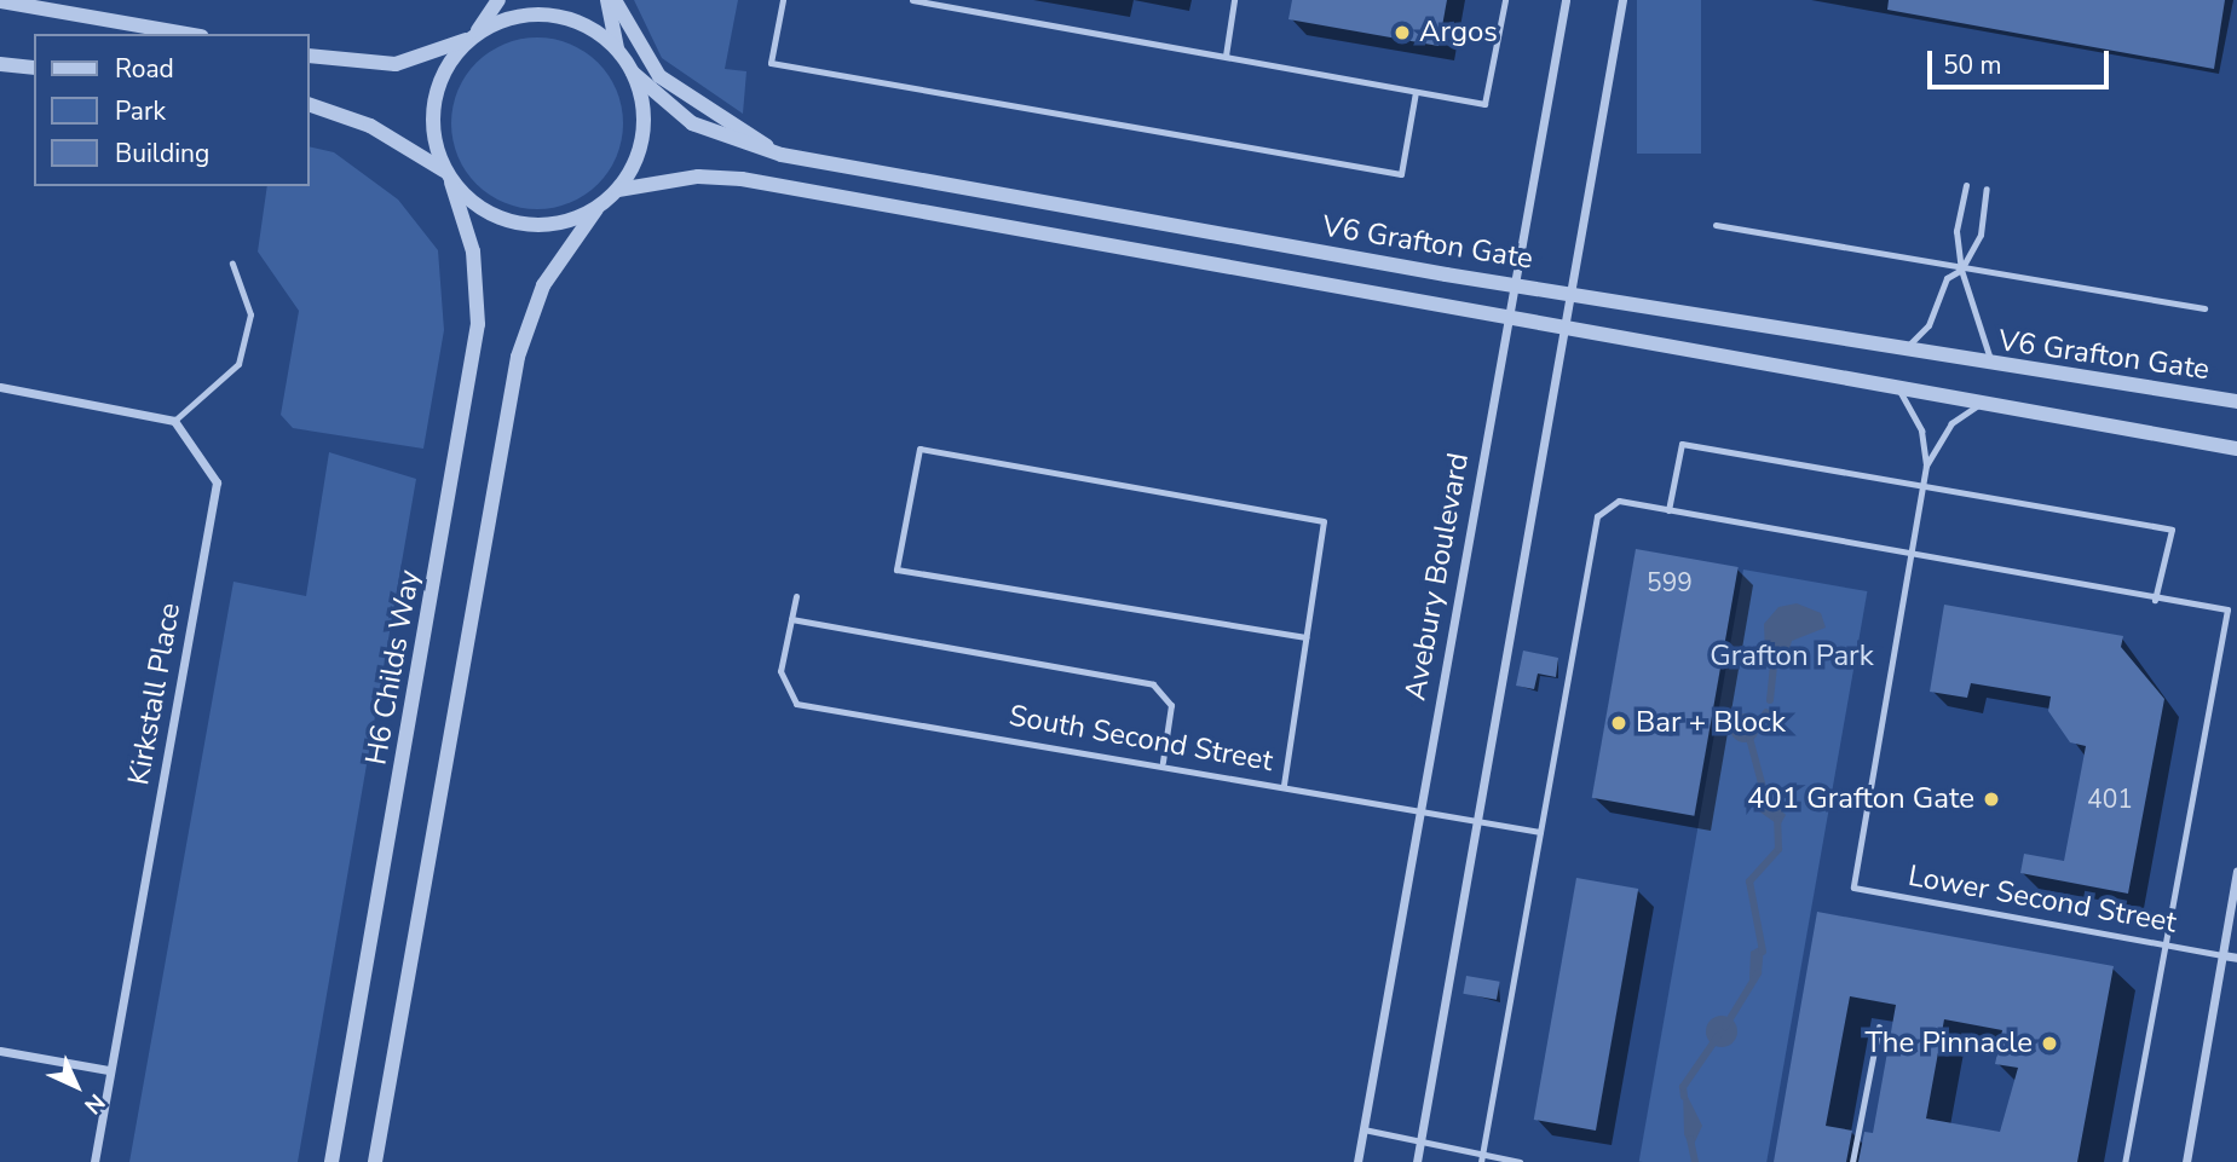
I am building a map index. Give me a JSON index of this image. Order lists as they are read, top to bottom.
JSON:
{
  "streets": {
    "street": [
      "V6 Grafton Gate",
      "Avebury Boulevard",
      "H6 Childs Way",
      "Kirkstall Place"
    ],
    "lane": ["South Second Street", "Lower Second Street"]
  },
  "crossings": [
    ["V6 Grafton Gate", "Avebury Boulevard"],
    ["V6 Grafton Gate", "H6 Childs Way"],
    ["Avebury Boulevard", "South Second Street"]
  ],
  "parks": ["Grafton Park"],
  "places": [
    "Argos",
    "Bar + Block",
    "401 Grafton Gate",
    "The Pinnacle"
  ],
  "house_numbers": ["599", "401"],
  "legend": ["Road", "Park", "Building"],
  "scale_bar": "50 m",
  "north": "bottom right"
}
